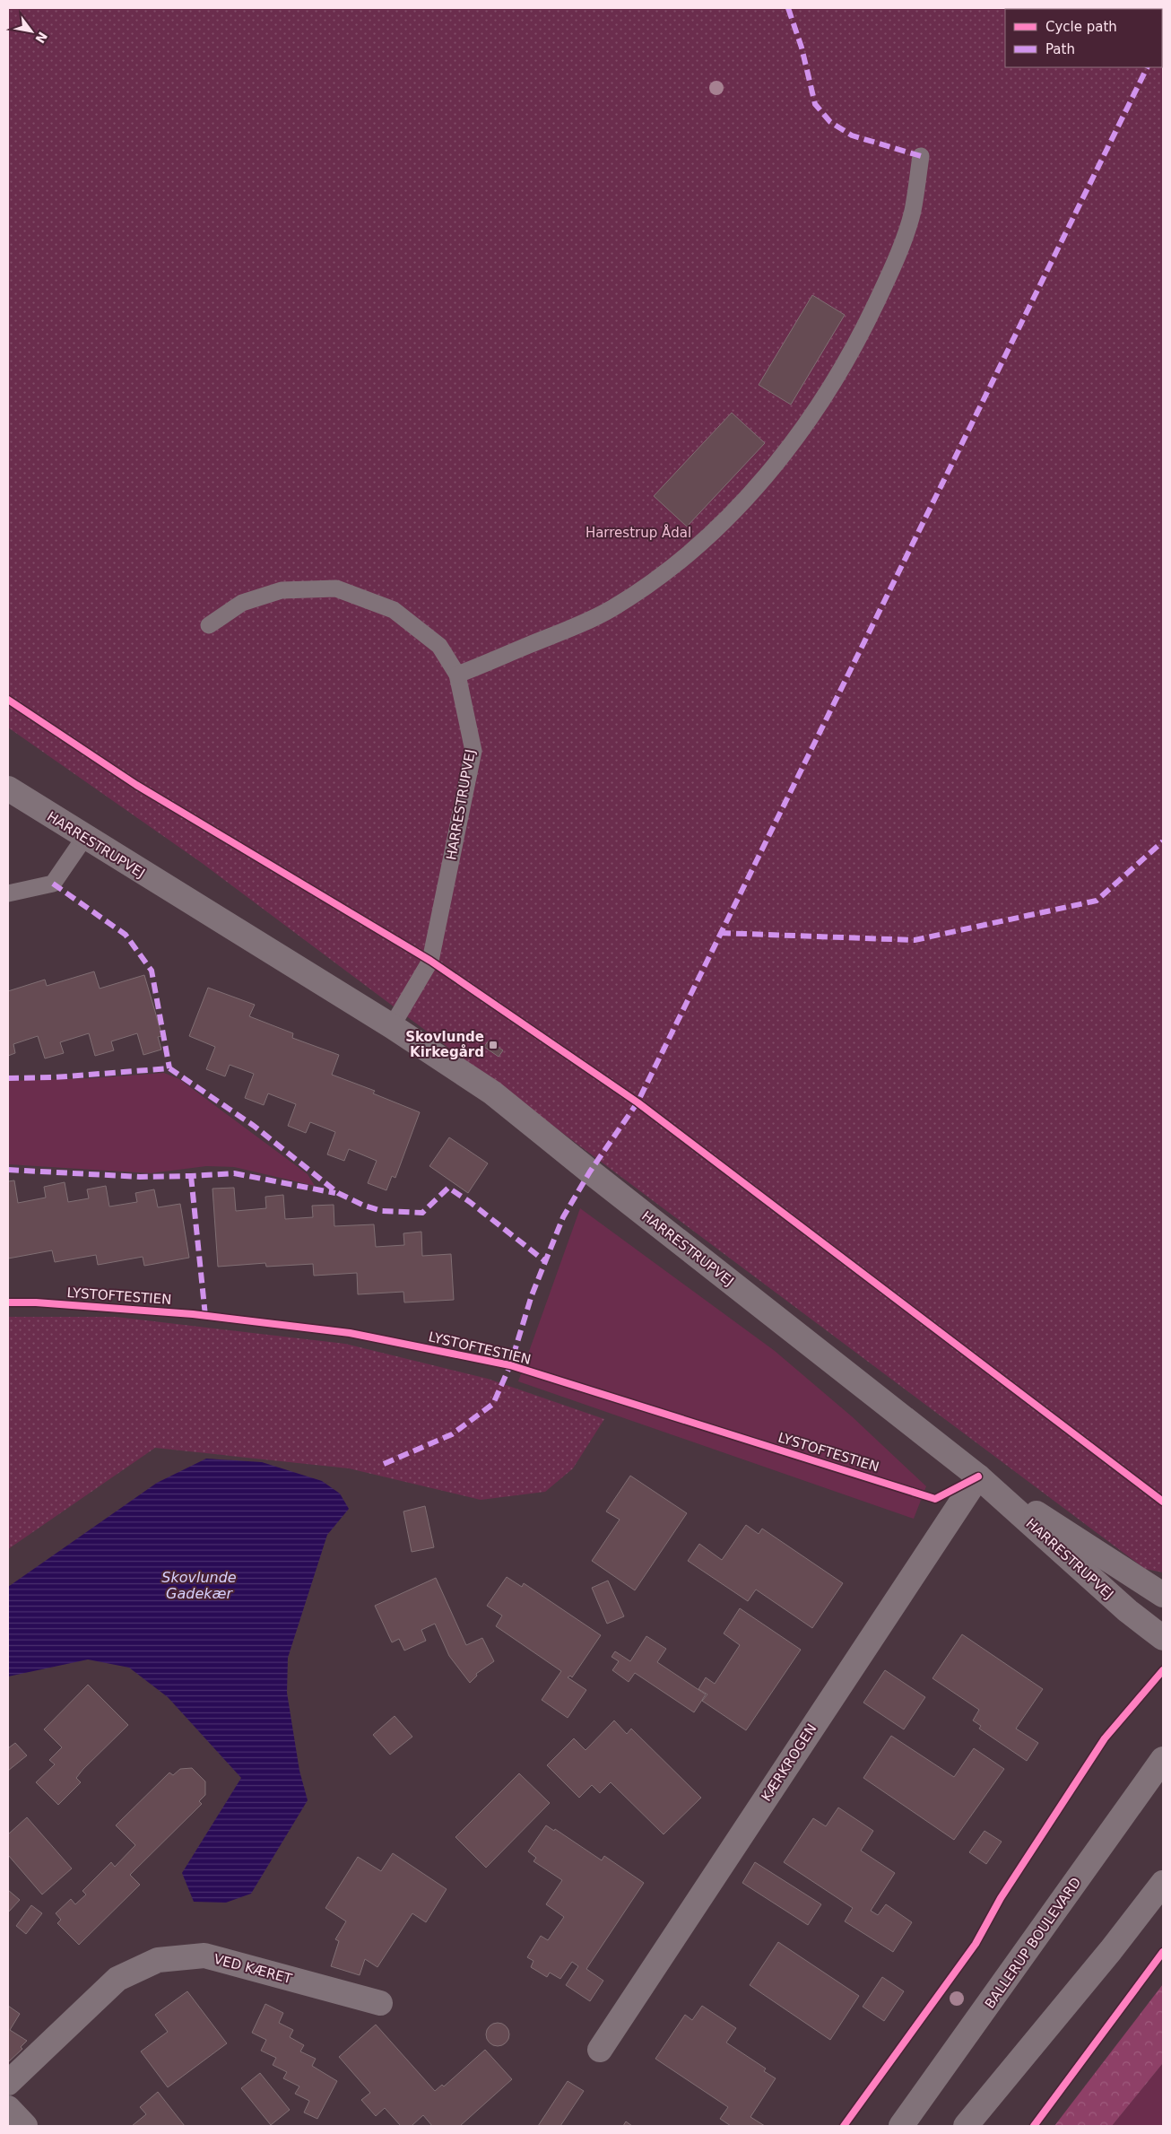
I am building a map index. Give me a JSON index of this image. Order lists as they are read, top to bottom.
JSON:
{
  "streets": {
    "street": [
      "HARRESTRUPVEJ",
      "KÆRKROGEN",
      "BALLERUP BOULEVARD",
      "VED KÆRET"
    ],
    "cycle path": ["LYSTOFTESTIEN"]
  },
  "crossings": [
    ["HARRESTRUPVEJ", "KÆRKROGEN"]
  ],
  "water": ["Skovlunde Gadekær"],
  "parks": ["Harrestrup Ådal"],
  "places": {
    "transit": ["Skovlunde Kirkegård"]
  },
  "legend": ["Cycle path", "Path"],
  "north": "bottom right"
}
